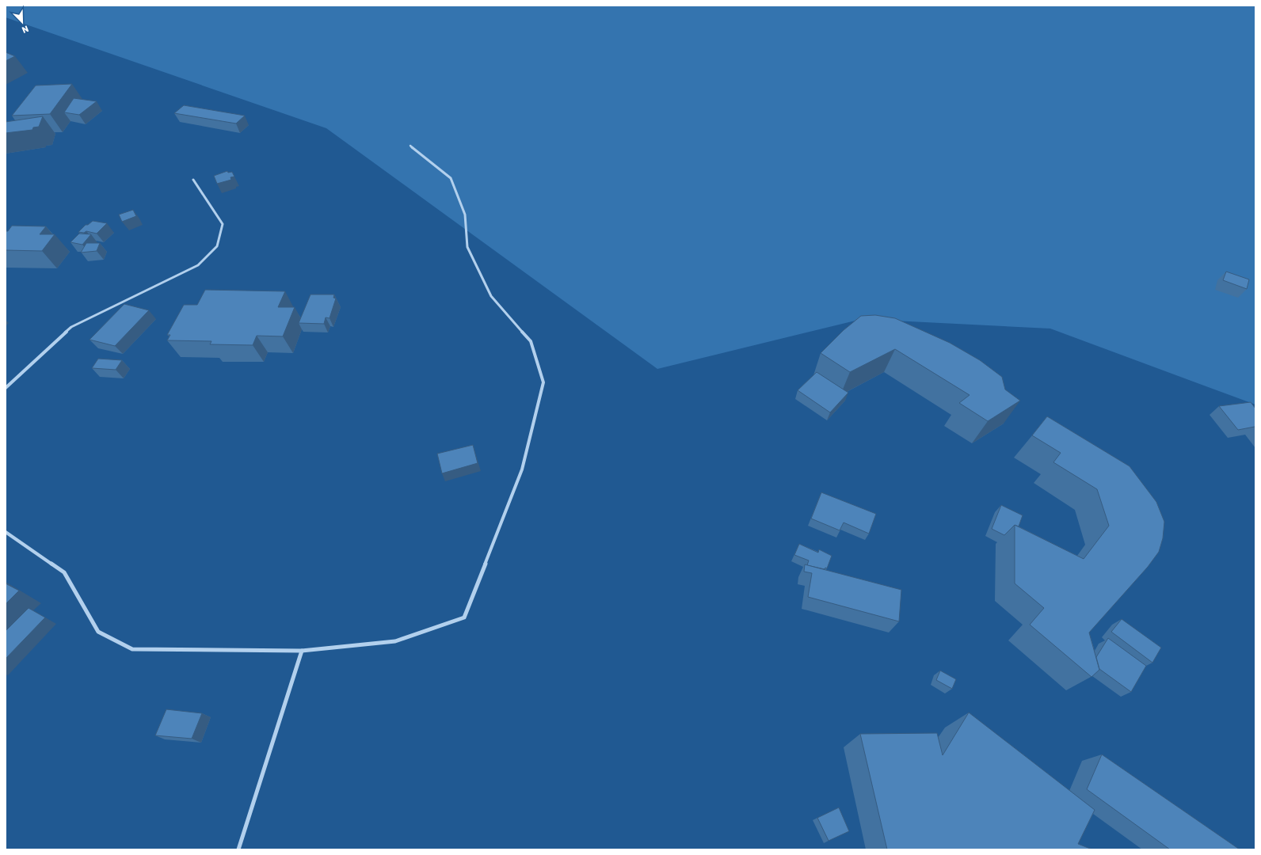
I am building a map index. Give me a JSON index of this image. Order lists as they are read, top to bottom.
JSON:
{
  "north": "bottom right"
}
